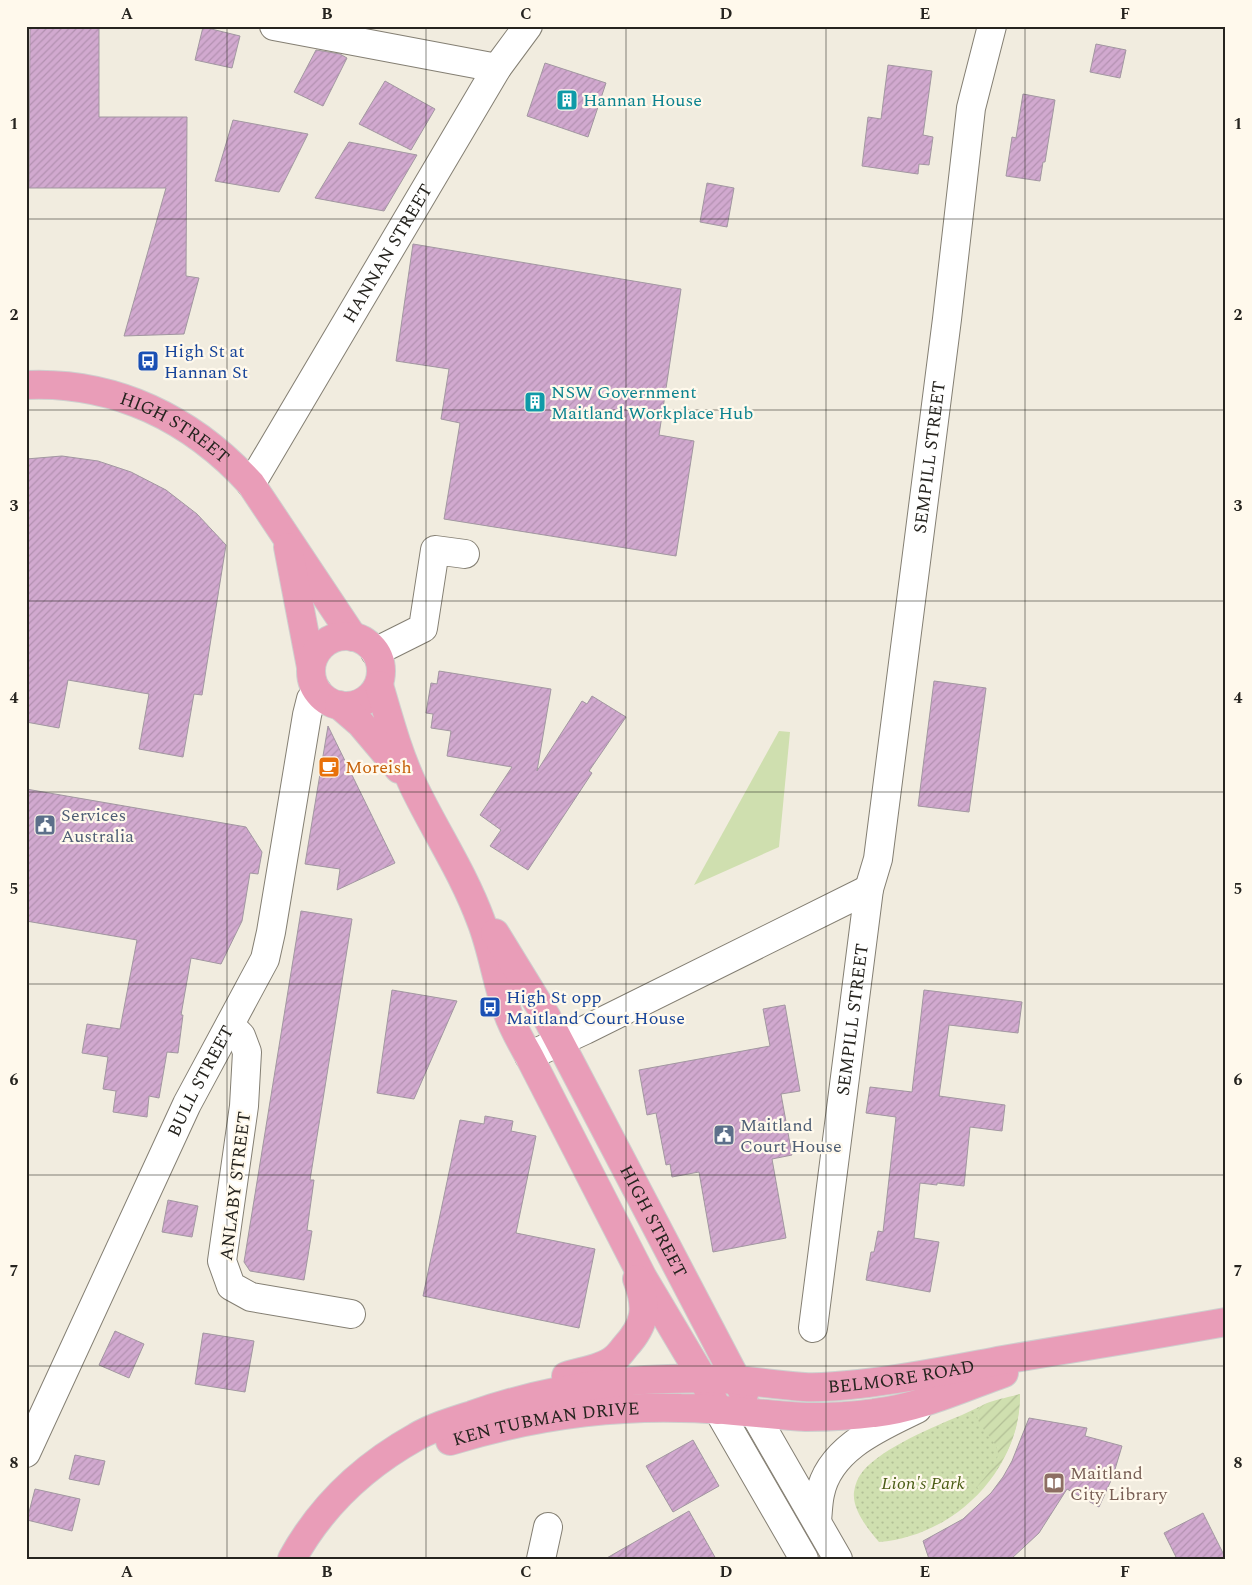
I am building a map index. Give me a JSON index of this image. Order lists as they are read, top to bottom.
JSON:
{
  "streets": {
    "main road": ["HIGH STREET", "BELMORE ROAD", "KEN TUBMAN DRIVE"],
    "street": [
      "HANNAN STREET",
      "SEMPILL STREET",
      "BULL STREET",
      "ANLABY STREET"
    ]
  },
  "crossings": [
    ["HANNAN STREET", "HIGH STREET"],
    ["HIGH STREET", "BULL STREET"],
    ["HIGH STREET", "BELMORE ROAD"],
    ["HIGH STREET", "KEN TUBMAN DRIVE"],
    ["BULL STREET", "ANLABY STREET"],
    ["BELMORE ROAD", "KEN TUBMAN DRIVE"]
  ],
  "parks": ["Lion's Park"],
  "places": {
    "building": ["Hannan House", "NSW Government Maitland Workplace Hub"],
    "bus stop": ["High St at Hannan St", "High St opp Maitland Court House"],
    "cafe": ["Moreish"],
    "public building": ["Services Australia", "Maitland Court House"],
    "library": ["Maitland City Library"]
  },
  "grid": {
    "columns": [
      "A",
      "B",
      "C",
      "D",
      "E",
      "F"
    ],
    "rows": [
      "1",
      "2",
      "3",
      "4",
      "5",
      "6",
      "7",
      "8"
    ]
  }
}
